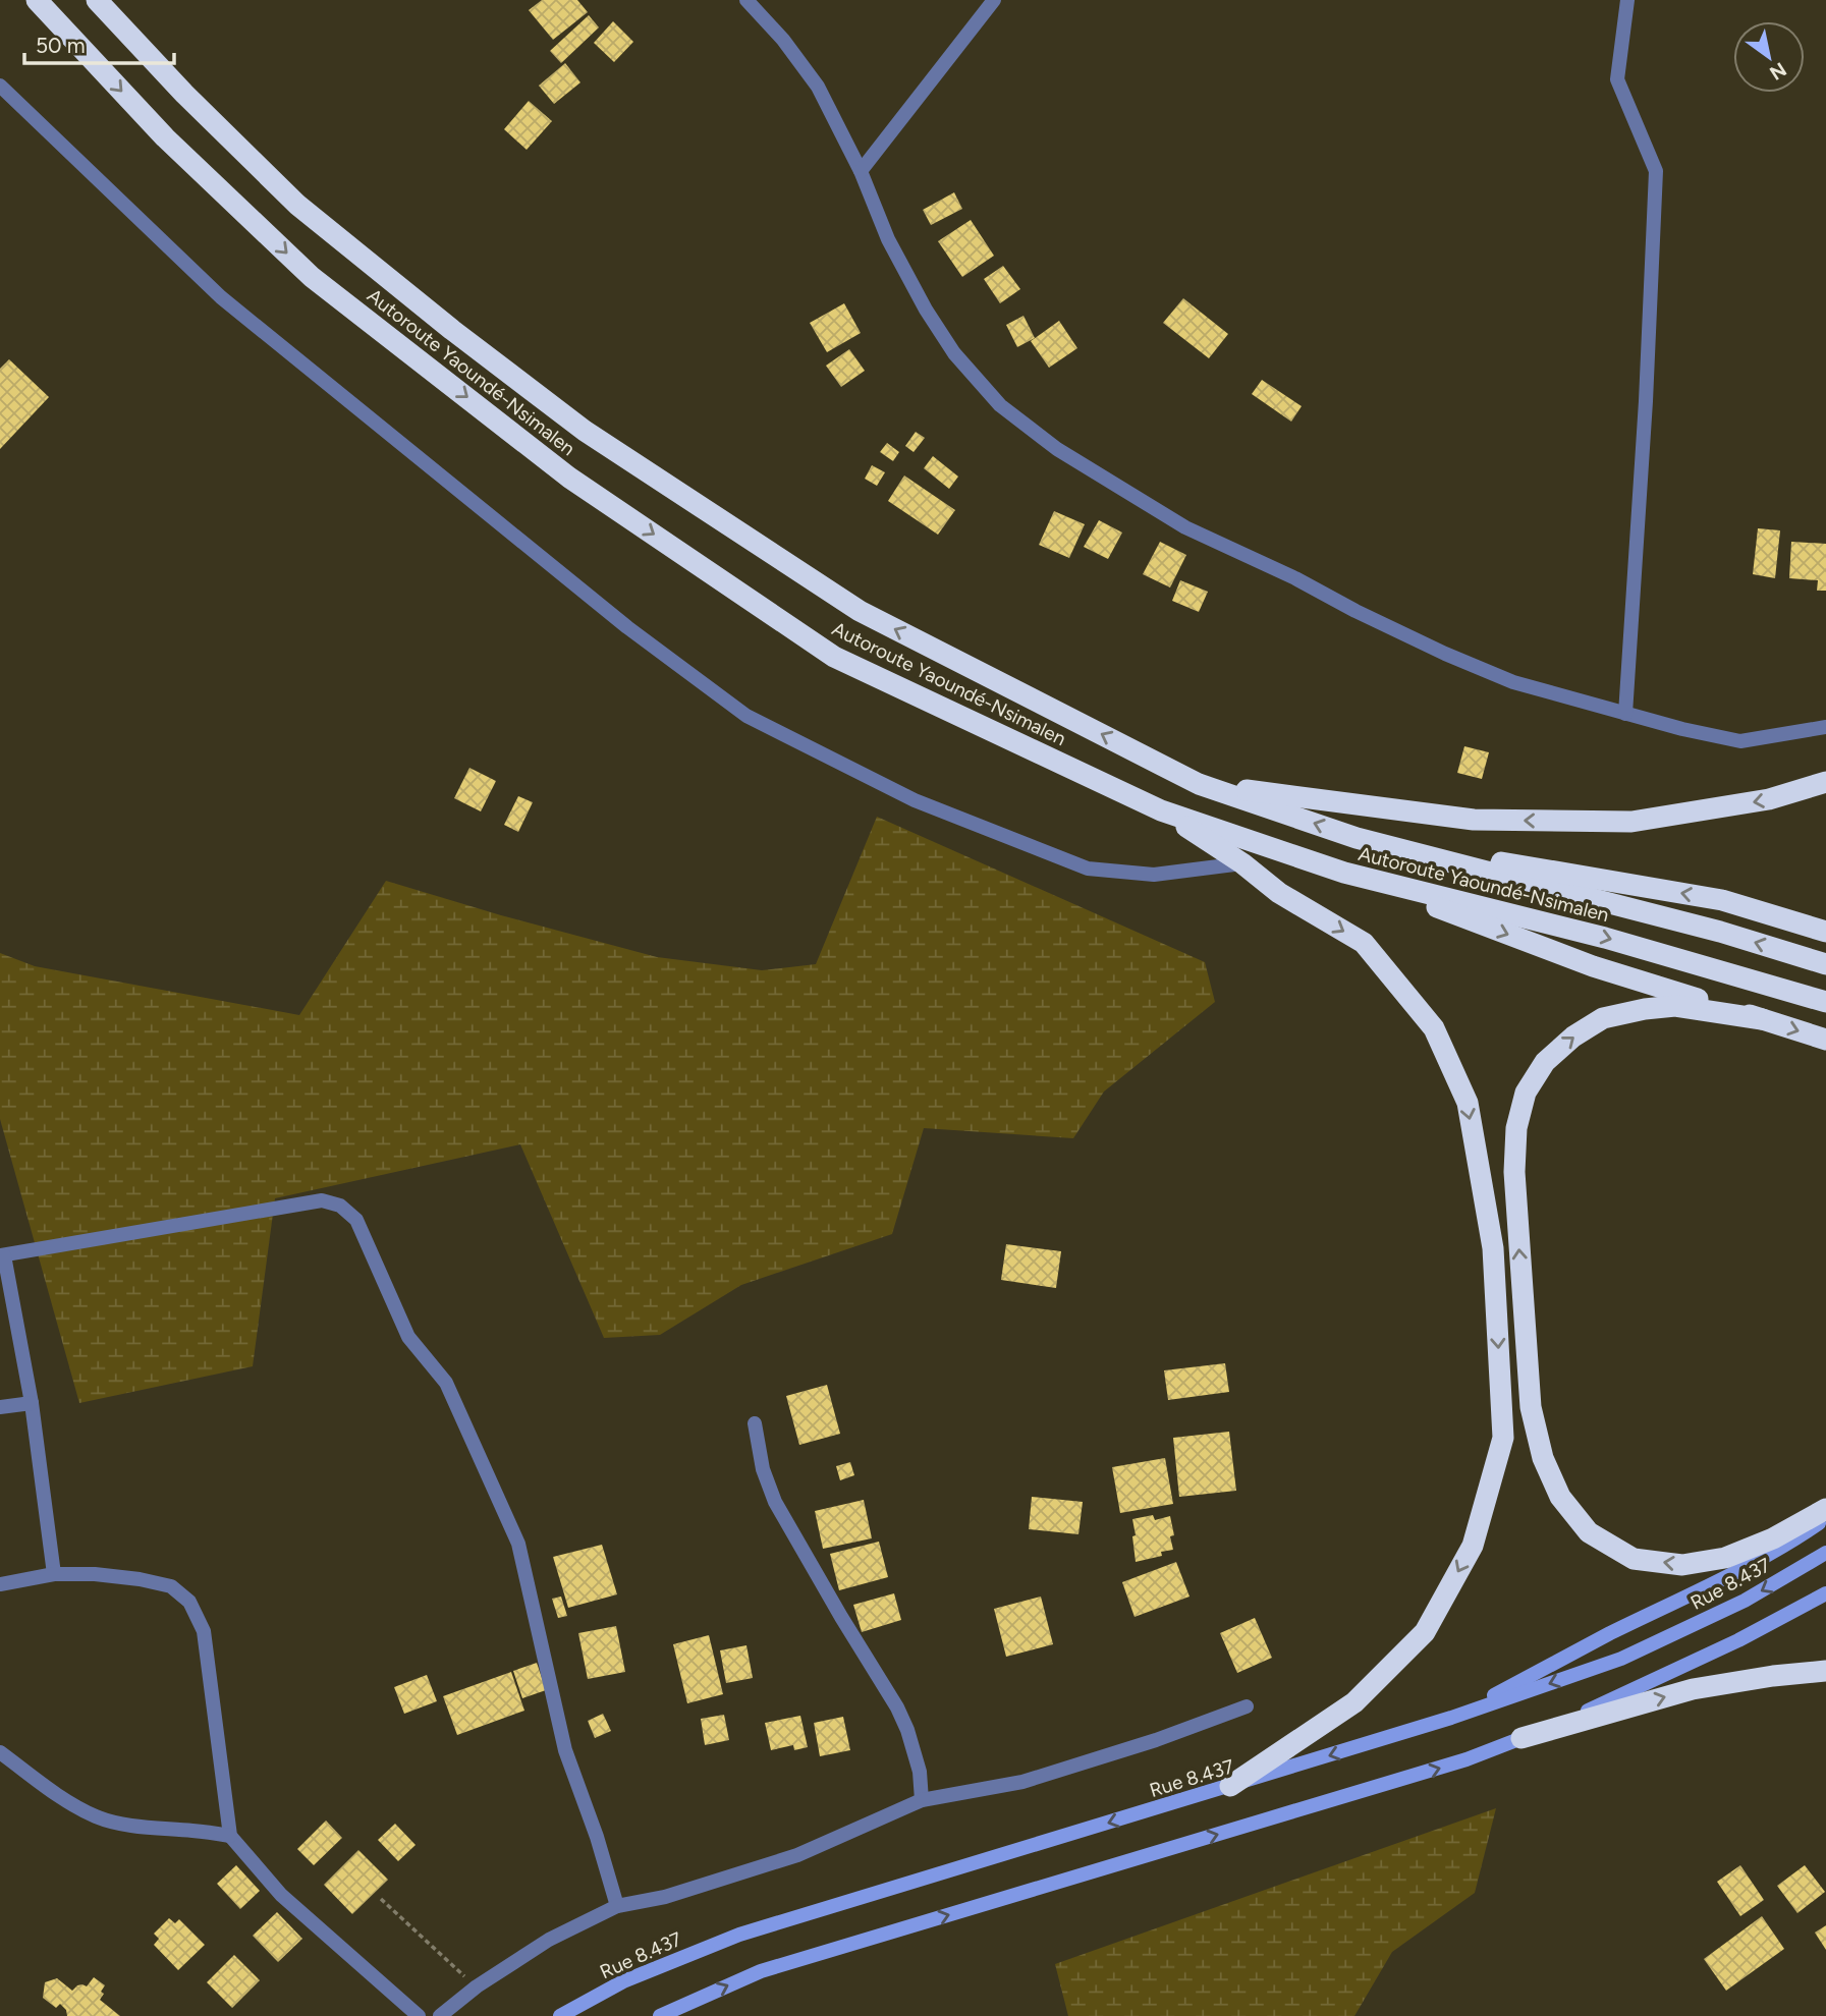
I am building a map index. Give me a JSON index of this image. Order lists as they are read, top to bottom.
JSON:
{
  "streets": {
    "highway": ["Autoroute Yaoundé-Nsimalen"],
    "main road": ["Rue 8.437"]
  },
  "scale_bar": "50 m",
  "north": "bottom right"
}
